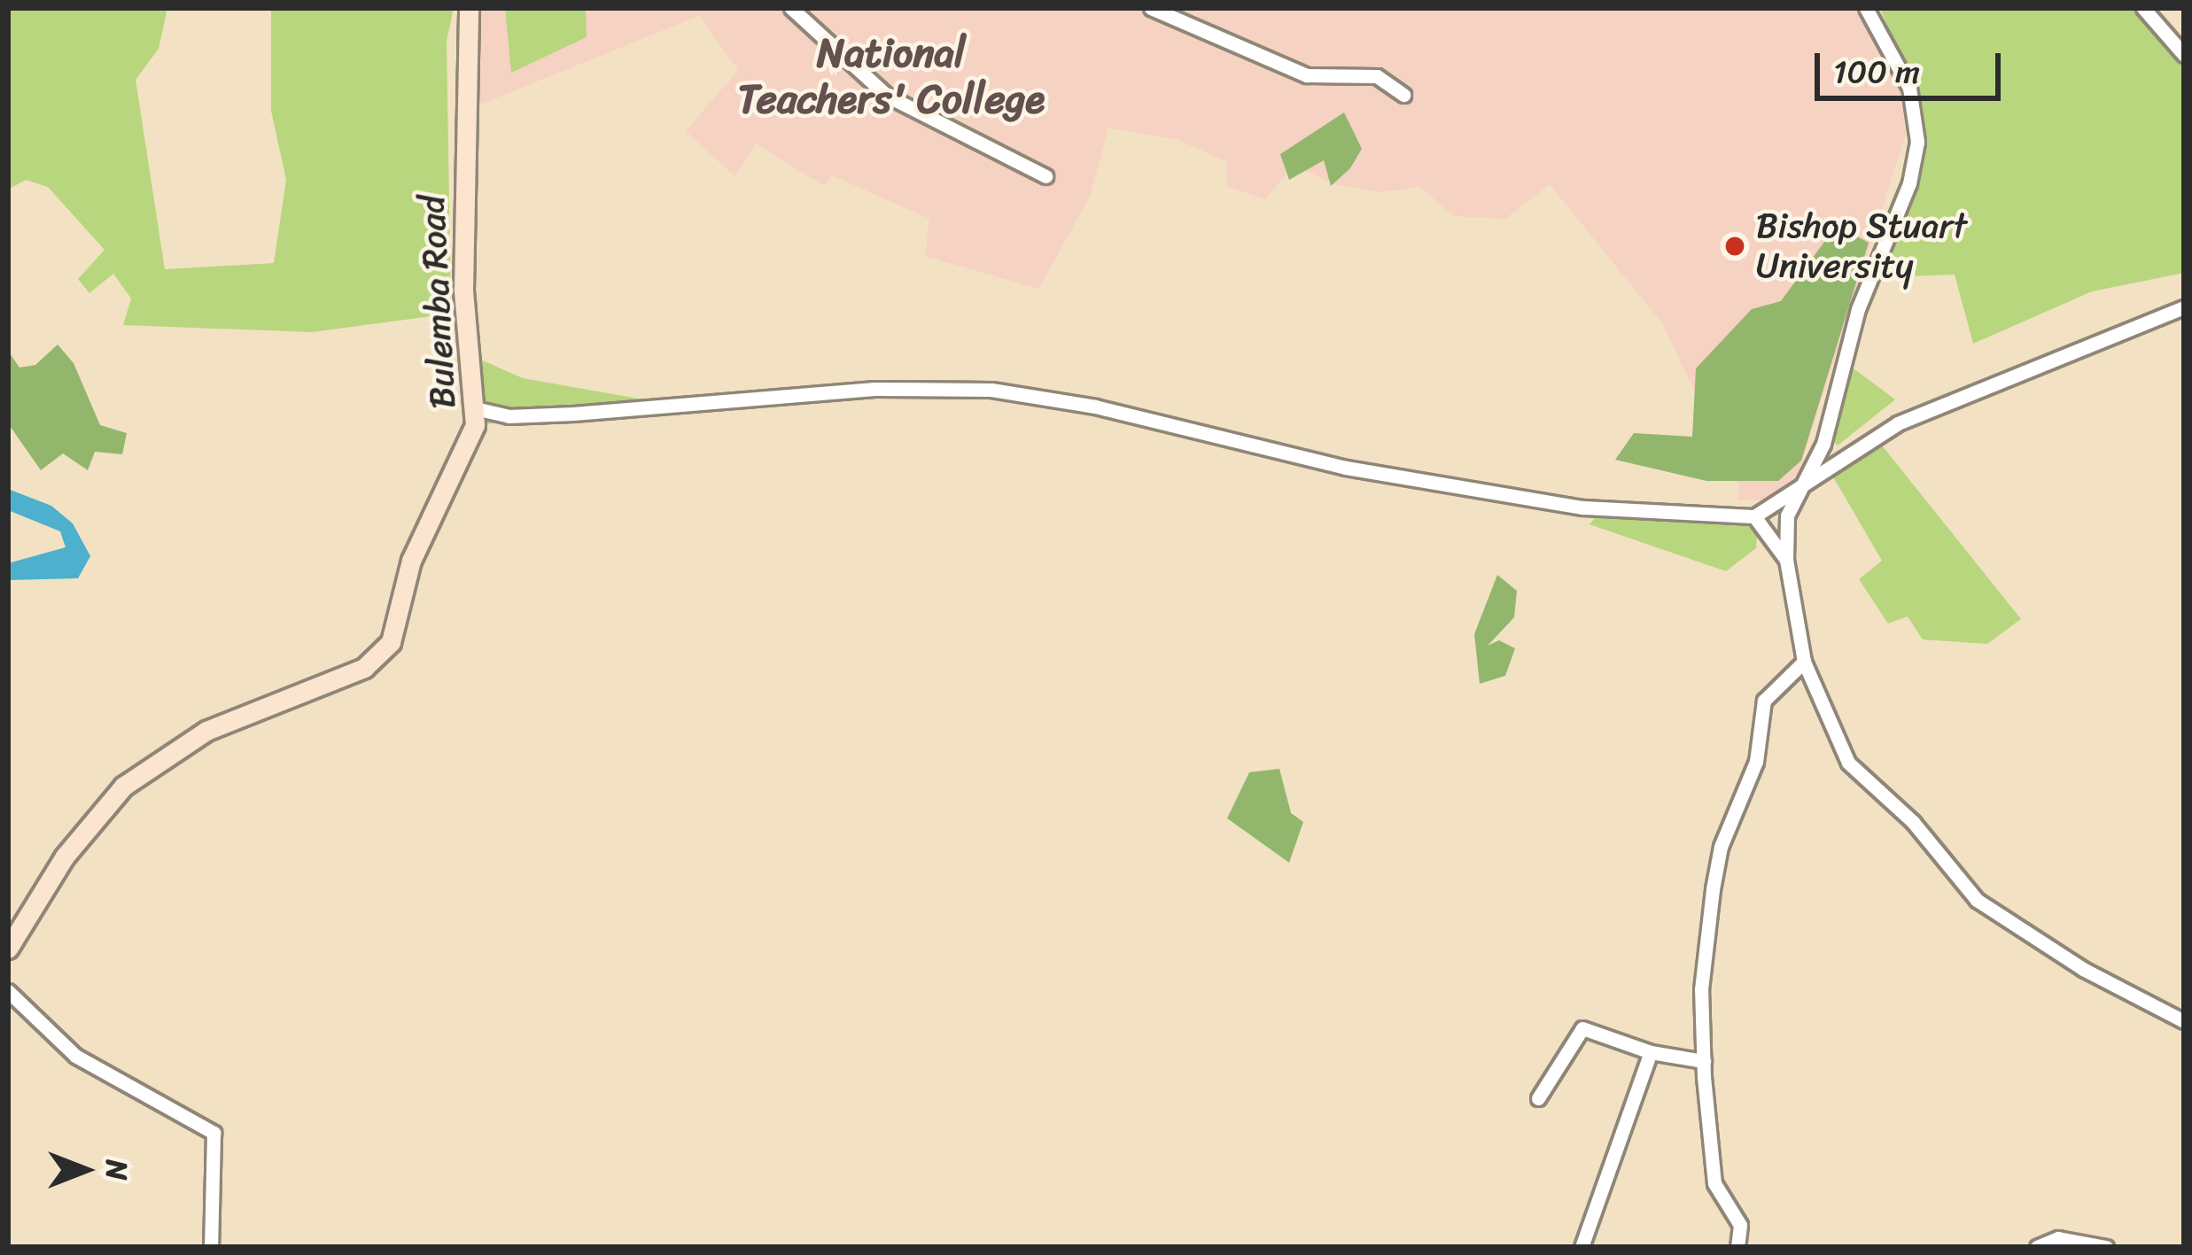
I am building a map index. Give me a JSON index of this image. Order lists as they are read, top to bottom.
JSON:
{
  "streets": {
    "main road": ["Bulemba Road"]
  },
  "districts": ["National Teachers' College"],
  "places": ["Bishop Stuart University"],
  "scale_bar": "100 m",
  "north": "right"
}
